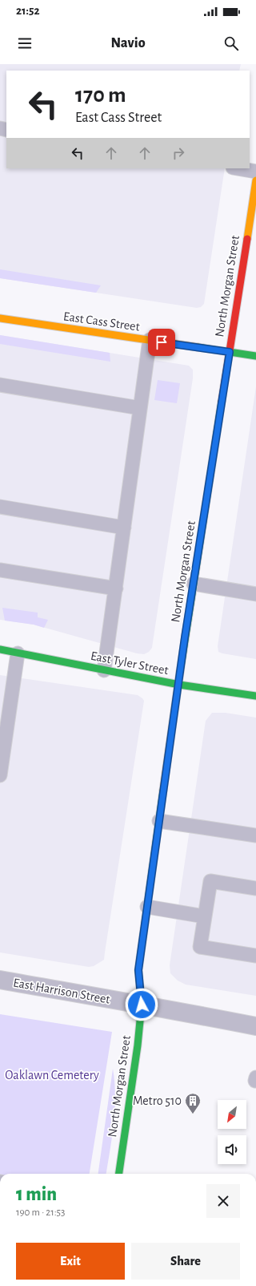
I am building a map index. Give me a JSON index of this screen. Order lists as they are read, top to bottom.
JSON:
{
  "streets": {
    "street": [
      "North Morgan Street",
      "East Cass Street",
      "East Tyler Street",
      "East Harrison Street"
    ]
  },
  "crossings": [
    ["North Morgan Street", "East Cass Street"],
    ["North Morgan Street", "East Tyler Street"],
    ["North Morgan Street", "East Harrison Street"]
  ],
  "parks": ["Oaklawn Cemetery"],
  "places": {
    "building": ["Metro 510"]
  },
  "north": "bottom left",
  "page": {
    "status": "21:52",
    "header": "Navio",
    "turn": ["170 m", "East Cass Street"],
    "heading": ["1 min", "190 m · 21:53"],
    "buttons": ["Exit", "Share"]
  }
}
